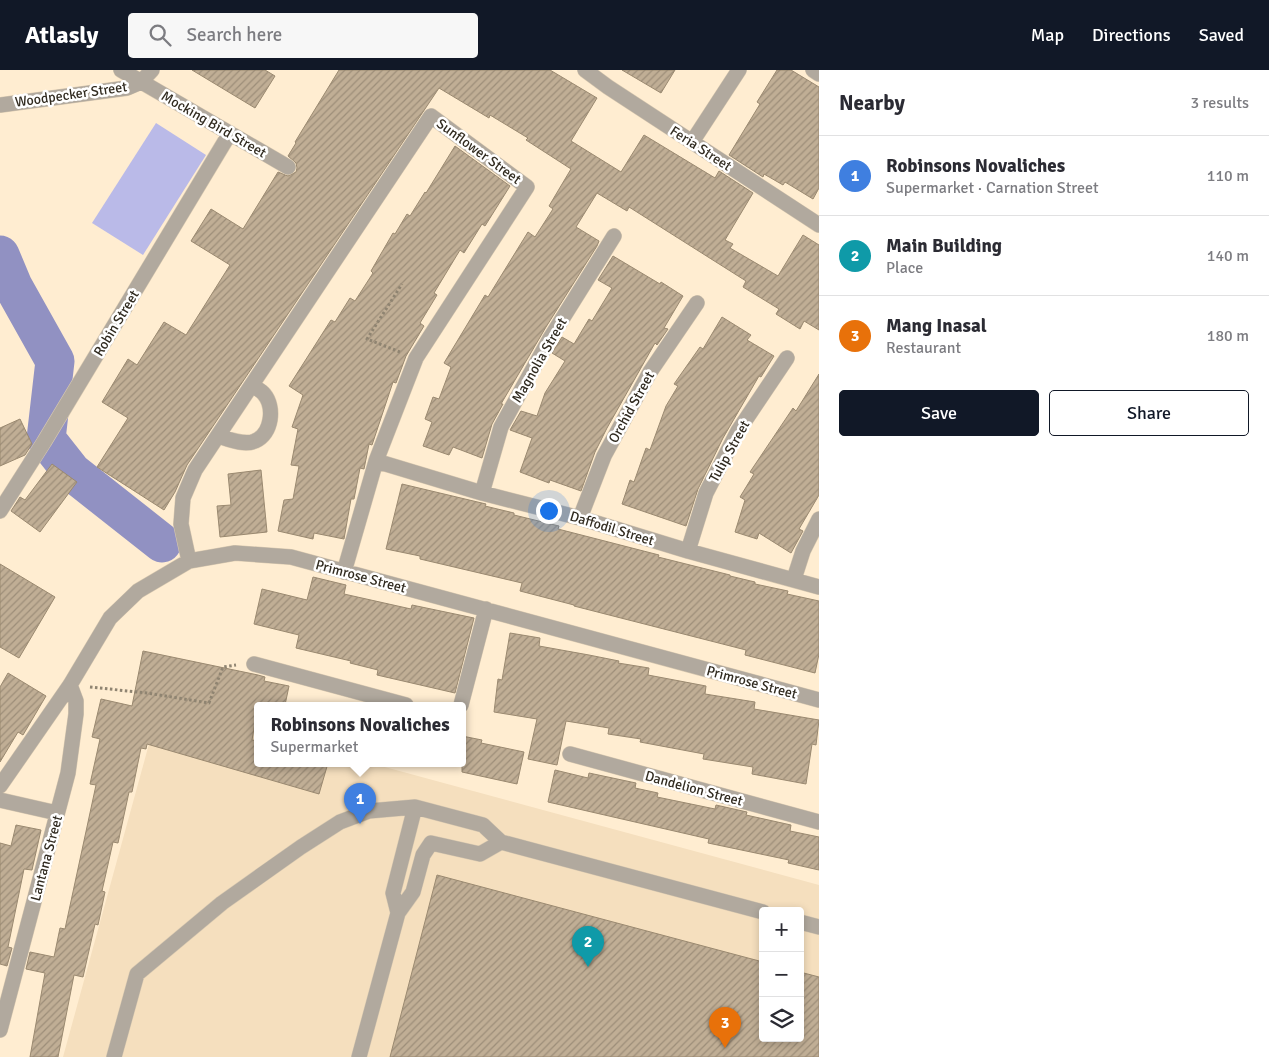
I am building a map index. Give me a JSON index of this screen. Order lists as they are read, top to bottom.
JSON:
{
  "streets": {
    "street": [
      "Woodpecker Street",
      "Mocking Bird Street",
      "Feria Street",
      "Sunflower Street",
      "Robin Street",
      "Magnolia Street",
      "Orchid Street",
      "Tulip Street",
      "Daffodil Street",
      "Primrose Street",
      "Dandelion Street",
      "Lantana Street"
    ]
  },
  "crossings": [
    ["Woodpecker Street", "Mocking Bird Street"],
    ["Mocking Bird Street", "Robin Street"],
    ["Sunflower Street", "Daffodil Street"],
    ["Sunflower Street", "Primrose Street"],
    ["Magnolia Street", "Daffodil Street"],
    ["Orchid Street", "Daffodil Street"],
    ["Tulip Street", "Daffodil Street"],
    ["Primrose Street", "Lantana Street"]
  ],
  "page": {
    "header": "Atlasly",
    "search": "Search here",
    "nav": ["Map", "Directions", "Saved"],
    "heading": ["Nearby", "3 results"],
    "list": [
      {
        "mark": "1",
        "name": "Robinsons Novaliches",
        "note": "Supermarket · Carnation Street",
        "value": "110 m"
      },
      {
        "mark": "2",
        "name": "Main Building",
        "note": "Place",
        "value": "140 m"
      },
      {
        "mark": "3",
        "name": "Mang Inasal",
        "note": "Restaurant",
        "value": "180 m"
      }
    ],
    "buttons": ["Save", "Share"],
    "popup": ["Robinsons Novaliches", "Supermarket"],
    "pins": ["1", "2", "3"],
    "map_buttons": ["+", "−"]
  }
}
